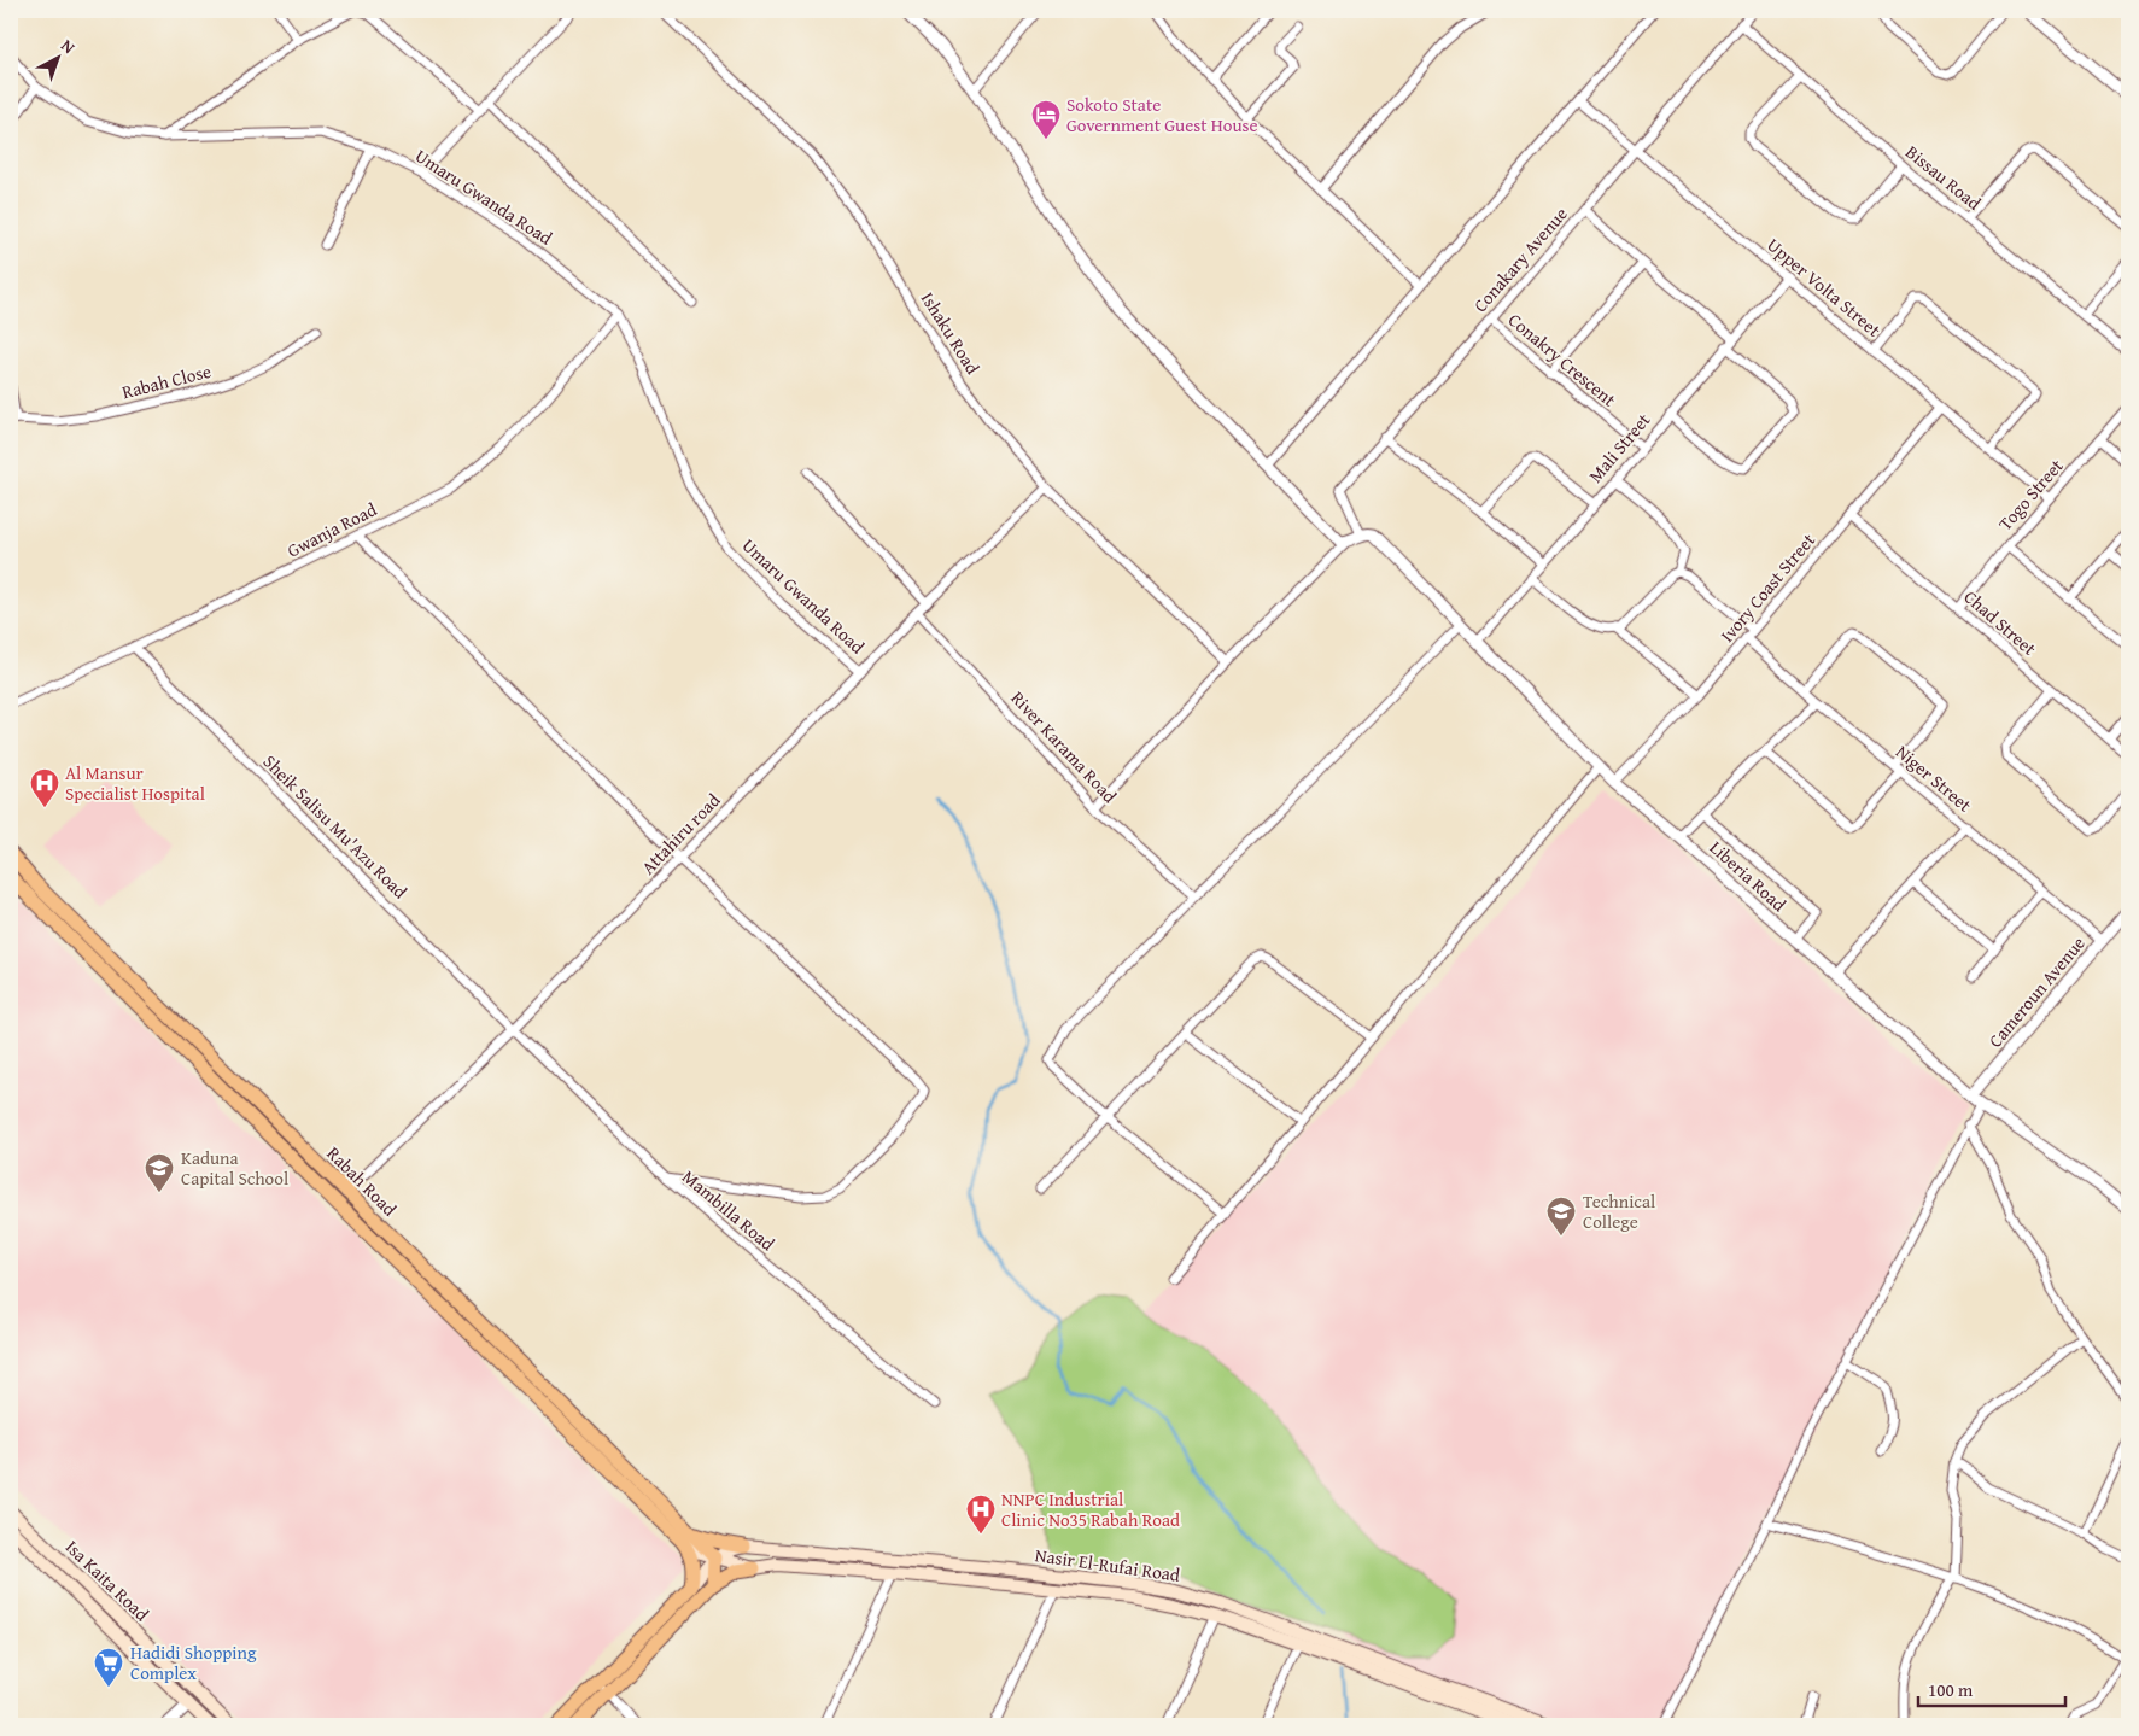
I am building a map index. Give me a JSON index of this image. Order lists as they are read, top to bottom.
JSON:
{
  "streets": {
    "main road": ["Rabah Road", "Nasir El-Rufai Road", "Isa Kaita Road"],
    "street": [
      "Bissau Road",
      "Umaru Gwanda Road",
      "Conakary Avenue",
      "Upper Volta Street",
      "Ishaku Road",
      "Conakry Crescent",
      "Rabah Close",
      "Mali Street",
      "Togo Street",
      "Gwanja Road",
      "Ivory Coast Street",
      "Chad Street",
      "River Karama Road",
      "Niger Street",
      "Sheik Salisu Mu'Azu Road",
      "Attahiru road",
      "Liberia Road",
      "Cameroun Avenue",
      "Mambilla Road"
    ]
  },
  "crossings": [
    ["Bissau Road", "Conakary Avenue"],
    ["Umaru Gwanda Road", "Gwanja Road"],
    ["Umaru Gwanda Road", "Attahiru road"],
    ["Conakary Avenue", "Upper Volta Street"],
    ["Conakary Avenue", "Conakry Crescent"],
    ["Conakary Avenue", "Liberia Road"],
    ["Upper Volta Street", "Mali Street"],
    ["Upper Volta Street", "Togo Street"],
    ["Upper Volta Street", "Ivory Coast Street"],
    ["Ishaku Road", "Attahiru road"],
    ["Conakry Crescent", "Mali Street"],
    ["Mali Street", "Liberia Road"],
    ["Togo Street", "Chad Street"],
    ["Gwanja Road", "Sheik Salisu Mu'Azu Road"],
    ["Ivory Coast Street", "Chad Street"],
    ["Ivory Coast Street", "Niger Street"],
    ["Ivory Coast Street", "Liberia Road"],
    ["River Karama Road", "Attahiru road"],
    ["Niger Street", "Cameroun Avenue"],
    ["Sheik Salisu Mu'Azu Road", "Attahiru road"],
    ["Sheik Salisu Mu'Azu Road", "Mambilla Road"],
    ["Attahiru road", "Rabah Road"],
    ["Attahiru road", "Mambilla Road"],
    ["Liberia Road", "Cameroun Avenue"],
    ["Rabah Road", "Nasir El-Rufai Road"]
  ],
  "places": {
    "hotel": ["Sokoto State Government Guest House"],
    "hospital": ["Al Mansur Specialist Hospital", "NNPC Industrial Clinic No35 Rabah Road"],
    "school or university": ["Kaduna Capital School", "Technical College"],
    "supermarket": ["Hadidi Shopping Complex"]
  },
  "scale_bar": "100 m",
  "north": "top right"
}
